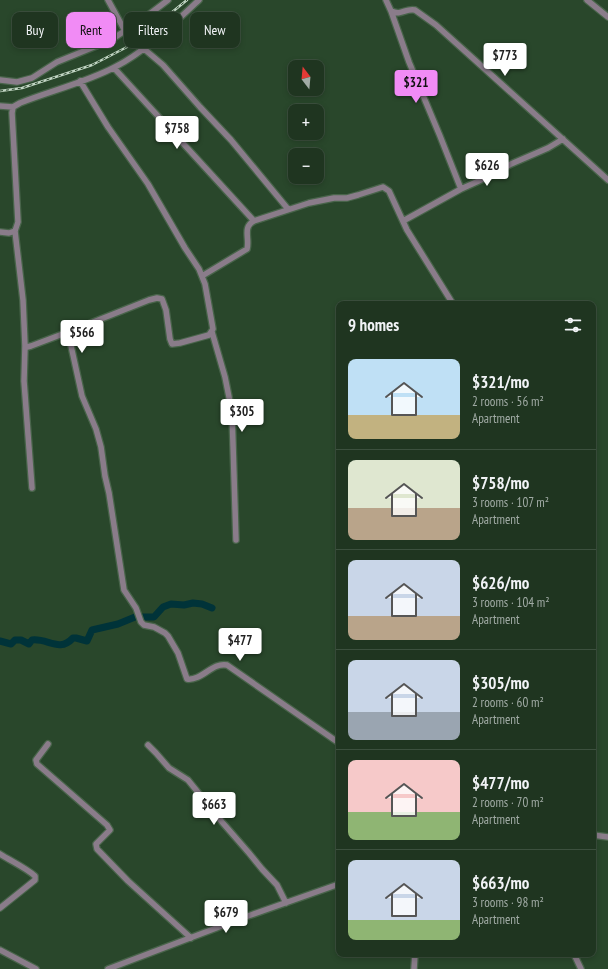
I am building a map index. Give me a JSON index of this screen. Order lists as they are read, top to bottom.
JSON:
{
  "north": "top",
  "page": {
    "chip": [
      "Buy",
      "Rent",
      "Filters",
      "New"
    ],
    "price": [
      "$773",
      "$321",
      "$758",
      "$626",
      "$566",
      "$305",
      "$477",
      "$663",
      "$679"
    ],
    "map_buttons": ["+", "−"],
    "heading": "9 homes",
    "list": [
      {
        "name": "$321/mo",
        "note": "2 rooms · 56 m² · Apartment"
      },
      {
        "name": "$758/mo",
        "note": "3 rooms · 107 m² · Apartment"
      },
      {
        "name": "$626/mo",
        "note": "3 rooms · 104 m² · Apartment"
      },
      {
        "name": "$305/mo",
        "note": "2 rooms · 60 m² · Apartment"
      },
      {
        "name": "$477/mo",
        "note": "2 rooms · 70 m² · Apartment"
      },
      {
        "name": "$663/mo",
        "note": "3 rooms · 98 m² · Apartment"
      }
    ]
  }
}
